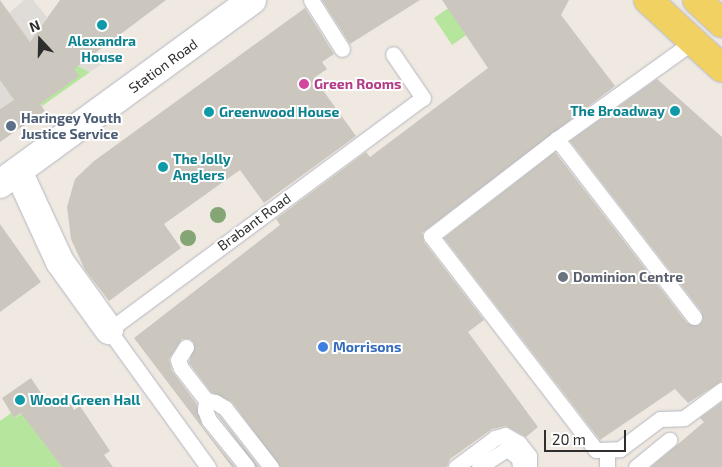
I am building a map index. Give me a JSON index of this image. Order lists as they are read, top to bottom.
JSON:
{
  "streets": {
    "street": ["Station Road"],
    "lane": ["Brabant Road"]
  },
  "places": [
    "Alexandra House",
    "Green Rooms",
    "The Broadway",
    "Greenwood House",
    "Haringey Youth Justice Service",
    "The Jolly Anglers",
    "Dominion Centre",
    "Morrisons",
    "Wood Green Hall"
  ],
  "scale_bar": "20 m",
  "north": "top"
}
